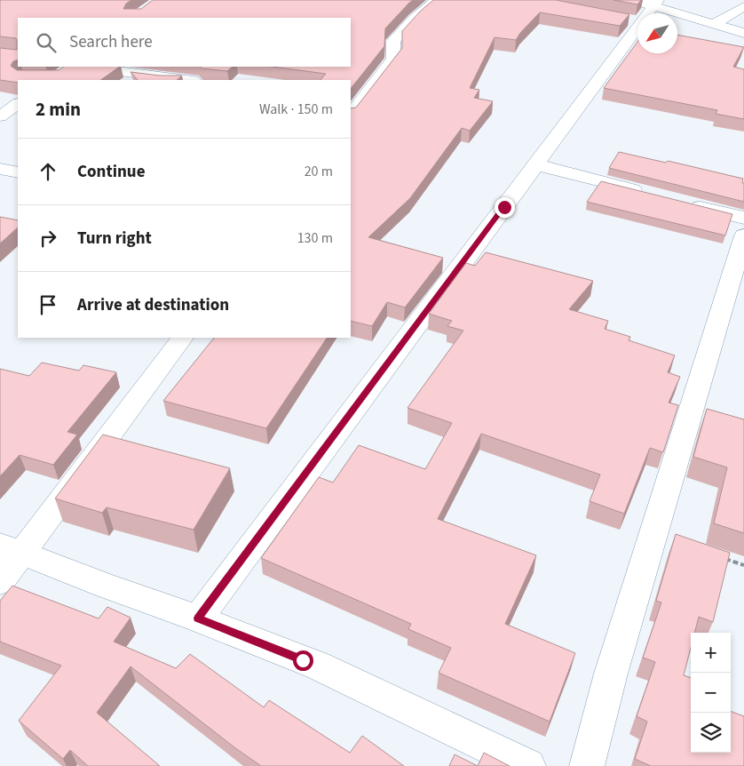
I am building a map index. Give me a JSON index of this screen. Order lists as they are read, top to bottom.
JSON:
{
  "north": "bottom left",
  "page": {
    "search": "Search here",
    "heading": ["2 min", "Walk · 150 m"],
    "list": [
      ["Continue", "20 m"],
      ["Turn right", "130 m"],
      "Arrive at destination"
    ],
    "map_buttons": ["+", "−"]
  }
}
